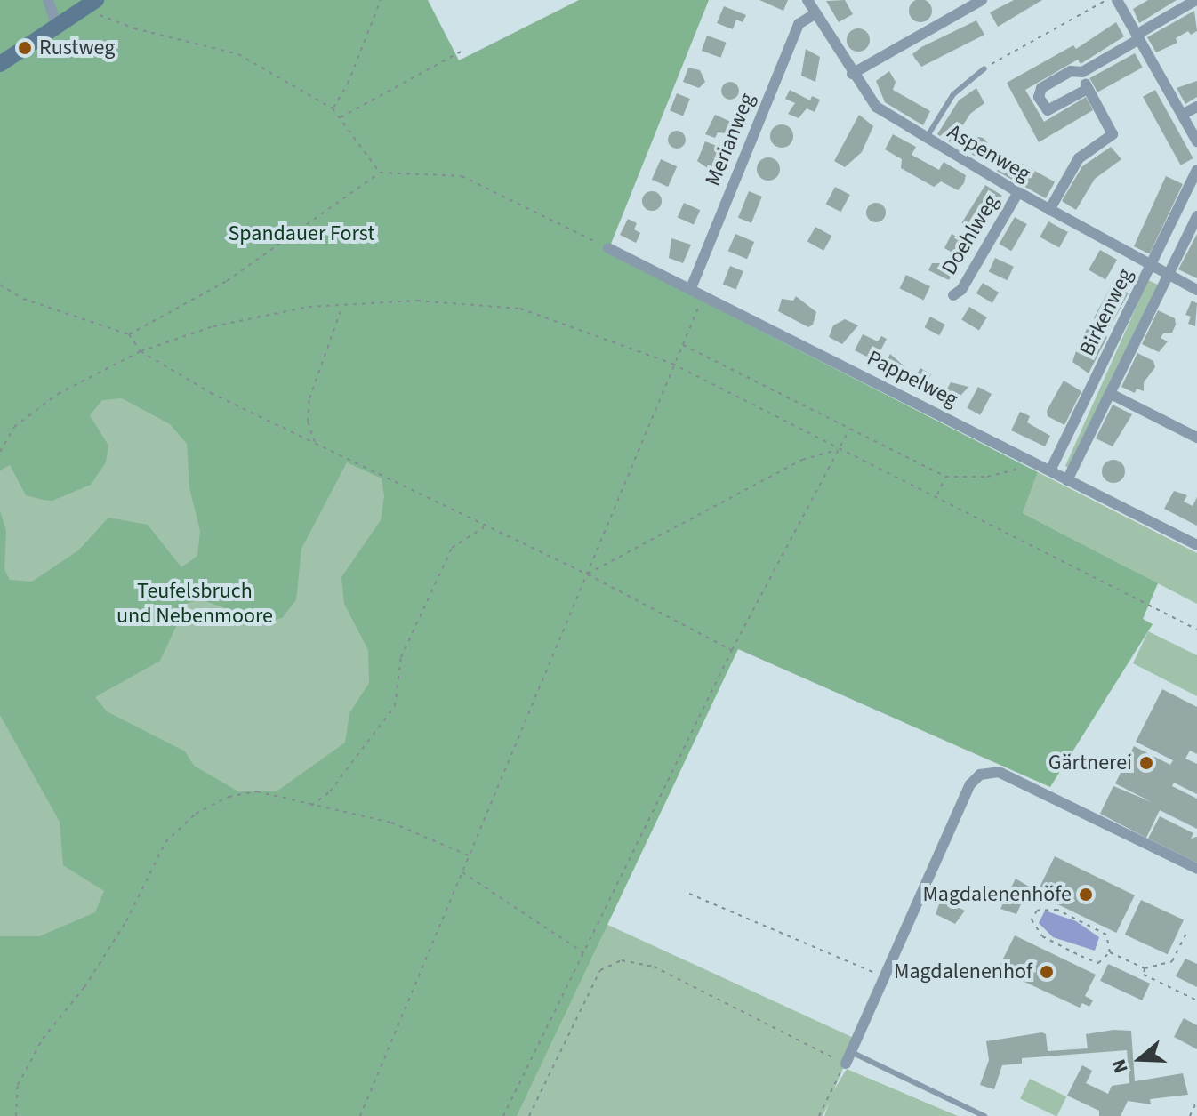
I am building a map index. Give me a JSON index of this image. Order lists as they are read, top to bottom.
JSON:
{
  "streets": {
    "street": [
      "Merianweg",
      "Aspenweg",
      "Doehlweg",
      "Birkenweg",
      "Pappelweg"
    ]
  },
  "crossings": [
    ["Merianweg", "Aspenweg"],
    ["Merianweg", "Pappelweg"],
    ["Aspenweg", "Doehlweg"],
    ["Aspenweg", "Birkenweg"],
    ["Birkenweg", "Pappelweg"]
  ],
  "parks": ["Spandauer Forst", "Teufelsbruch und Nebenmoore"],
  "places": [
    "Rustweg",
    "Gärtnerei",
    "Magdalenenhöfe",
    "Magdalenenhof"
  ],
  "north": "left"
}
